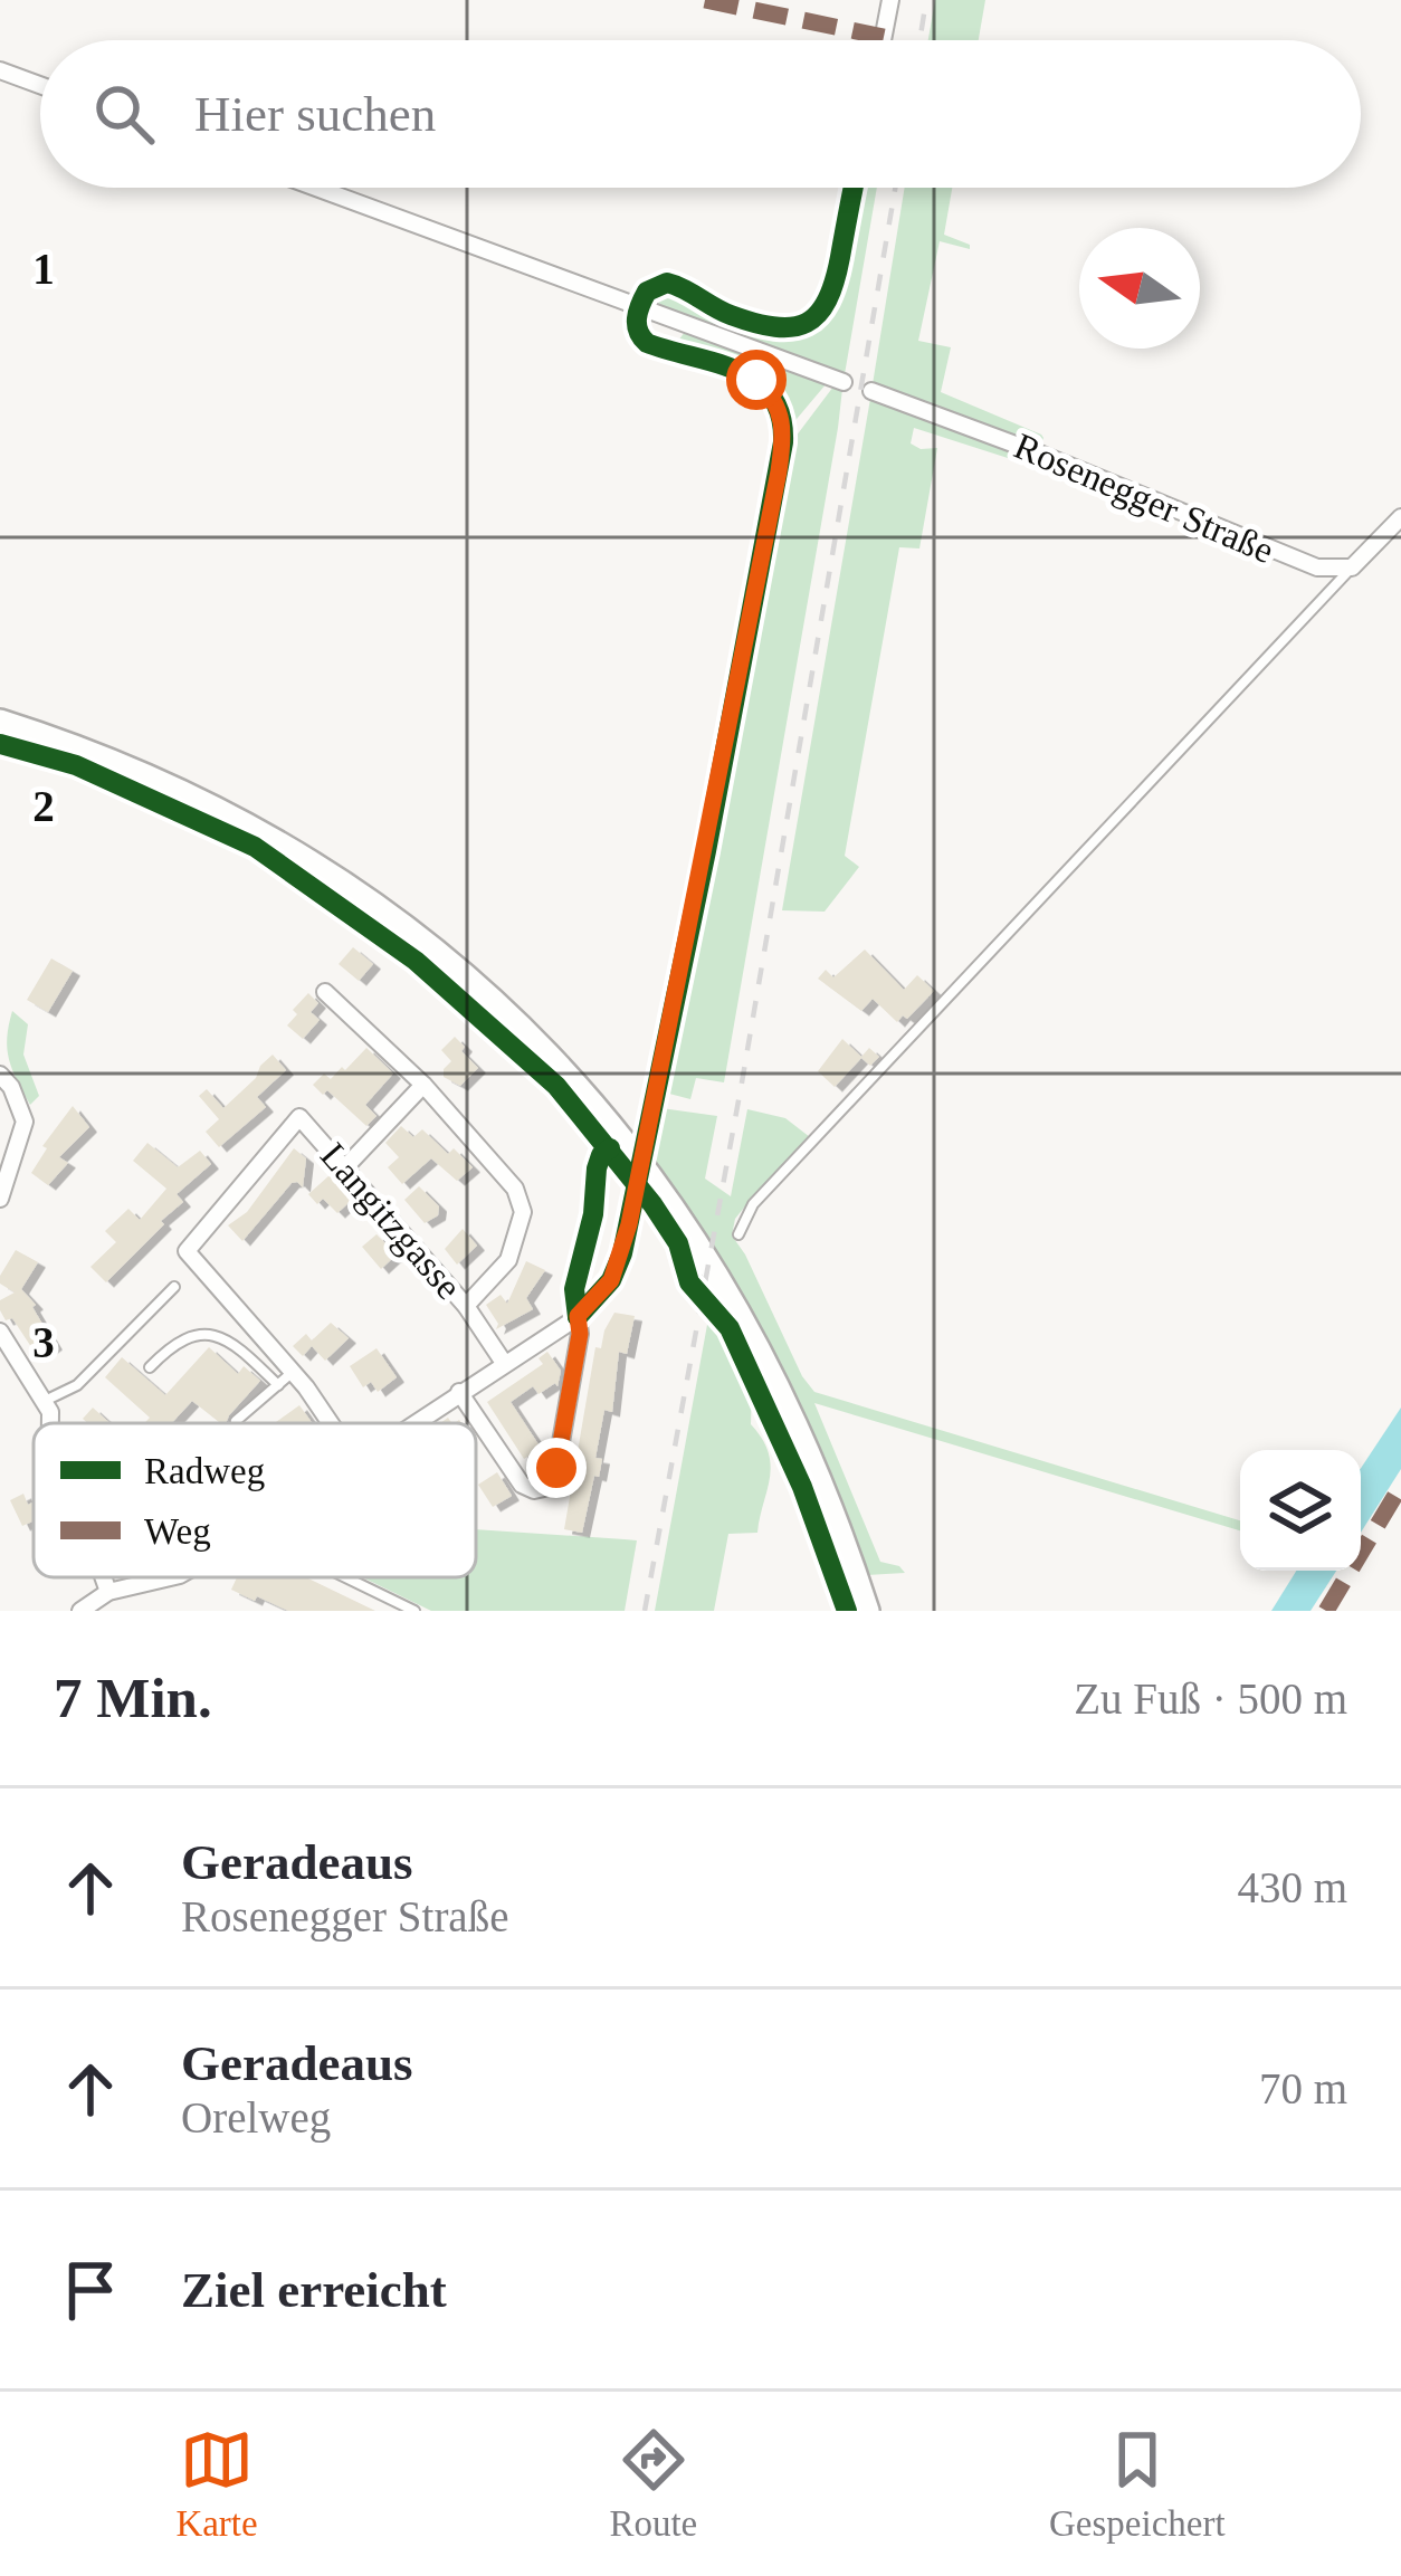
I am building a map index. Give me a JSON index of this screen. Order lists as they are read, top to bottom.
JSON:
{
  "streets": {
    "street": ["Rosenegger Straße", "Langitzgasse"]
  },
  "legend": ["Radweg", "Weg"],
  "north": "left",
  "page": {
    "search": "Hier suchen",
    "heading": ["7 Min.", "Zu Fuß · 500 m"],
    "list": [
      ["Geradeaus", "Rosenegger Straße", "430 m"],
      ["Geradeaus", "Orelweg", "70 m"],
      "Ziel erreicht"
    ],
    "nav": ["Karte", "Route", "Gespeichert"]
  },
  "grid": {
    "rows": ["1", "2", "3"]
  }
}
